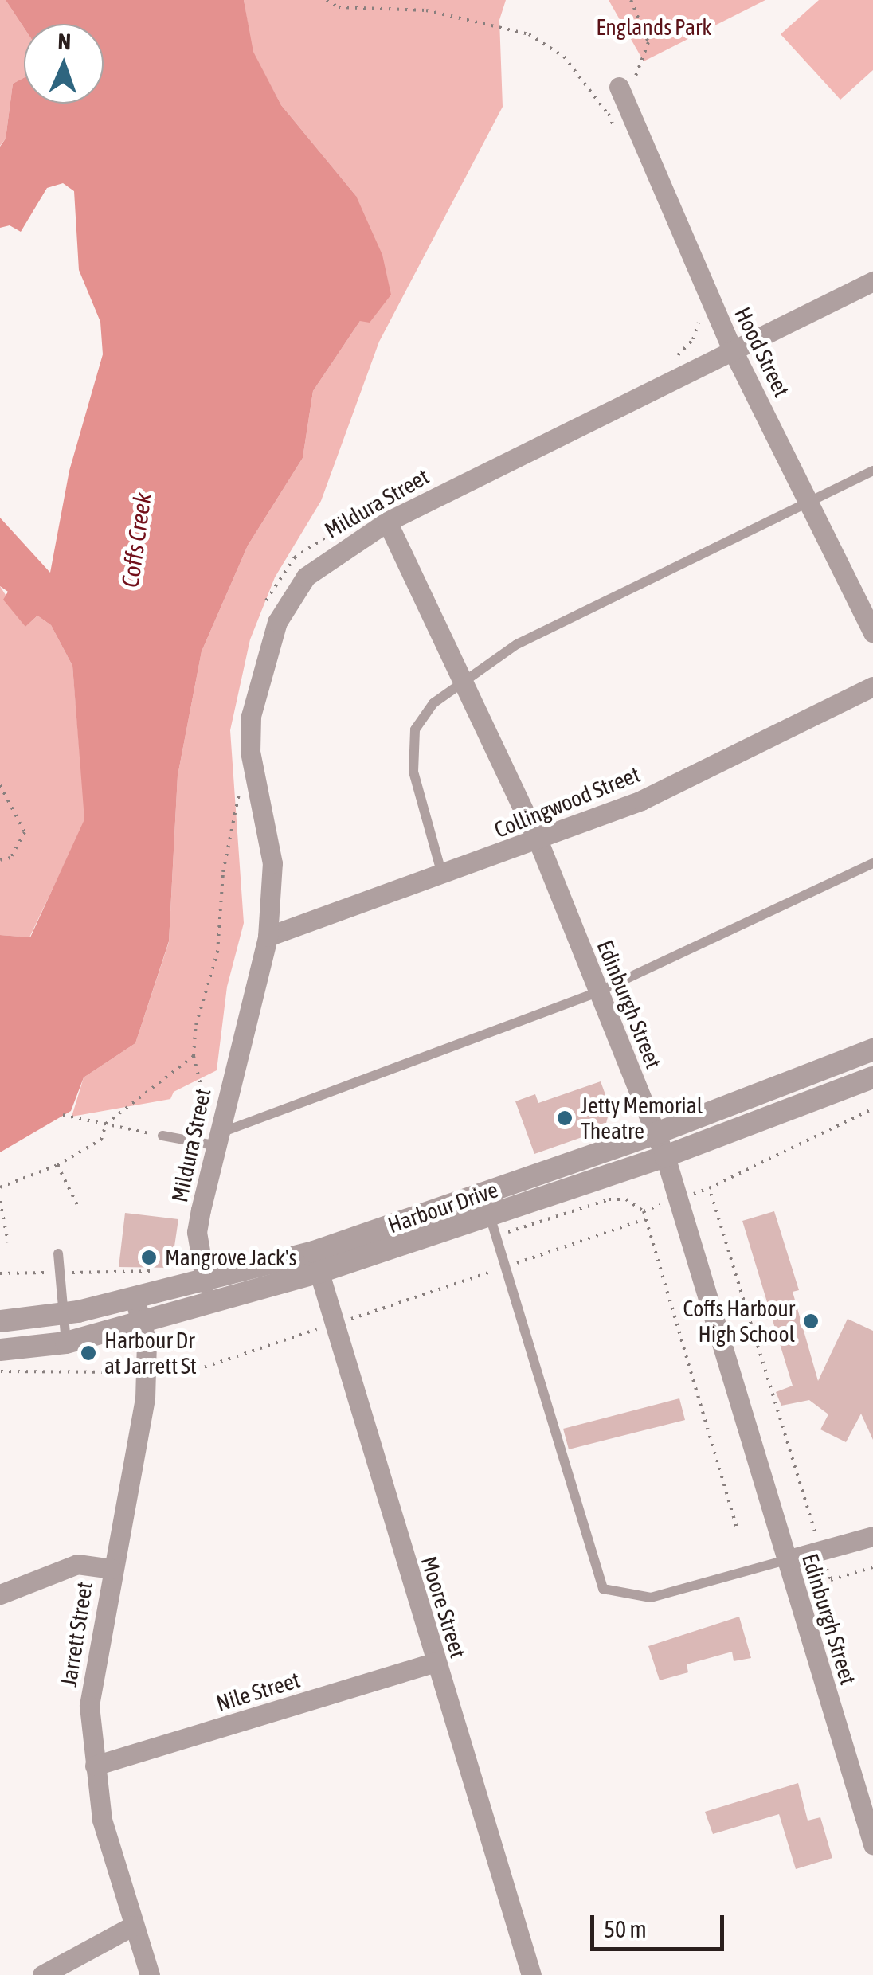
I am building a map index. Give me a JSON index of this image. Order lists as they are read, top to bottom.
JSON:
{
  "streets": {
    "street": [
      "Hood Street",
      "Mildura Street",
      "Collingwood Street",
      "Edinburgh Street",
      "Harbour Drive",
      "Moore Street",
      "Jarrett Street",
      "Nile Street"
    ]
  },
  "crossings": [
    ["Hood Street", "Mildura Street"],
    ["Mildura Street", "Collingwood Street"],
    ["Mildura Street", "Edinburgh Street"],
    ["Mildura Street", "Harbour Drive"],
    ["Collingwood Street", "Edinburgh Street"],
    ["Edinburgh Street", "Harbour Drive"],
    ["Harbour Drive", "Moore Street"],
    ["Harbour Drive", "Jarrett Street"],
    ["Moore Street", "Nile Street"],
    ["Jarrett Street", "Nile Street"]
  ],
  "water": ["Coffs Creek"],
  "parks": ["Englands Park"],
  "places": [
    "Jetty Memorial Theatre",
    "Mangrove Jack's",
    "Coffs Harbour High School",
    "Harbour Dr at Jarrett St"
  ],
  "scale_bar": "50 m",
  "north": "top"
}
